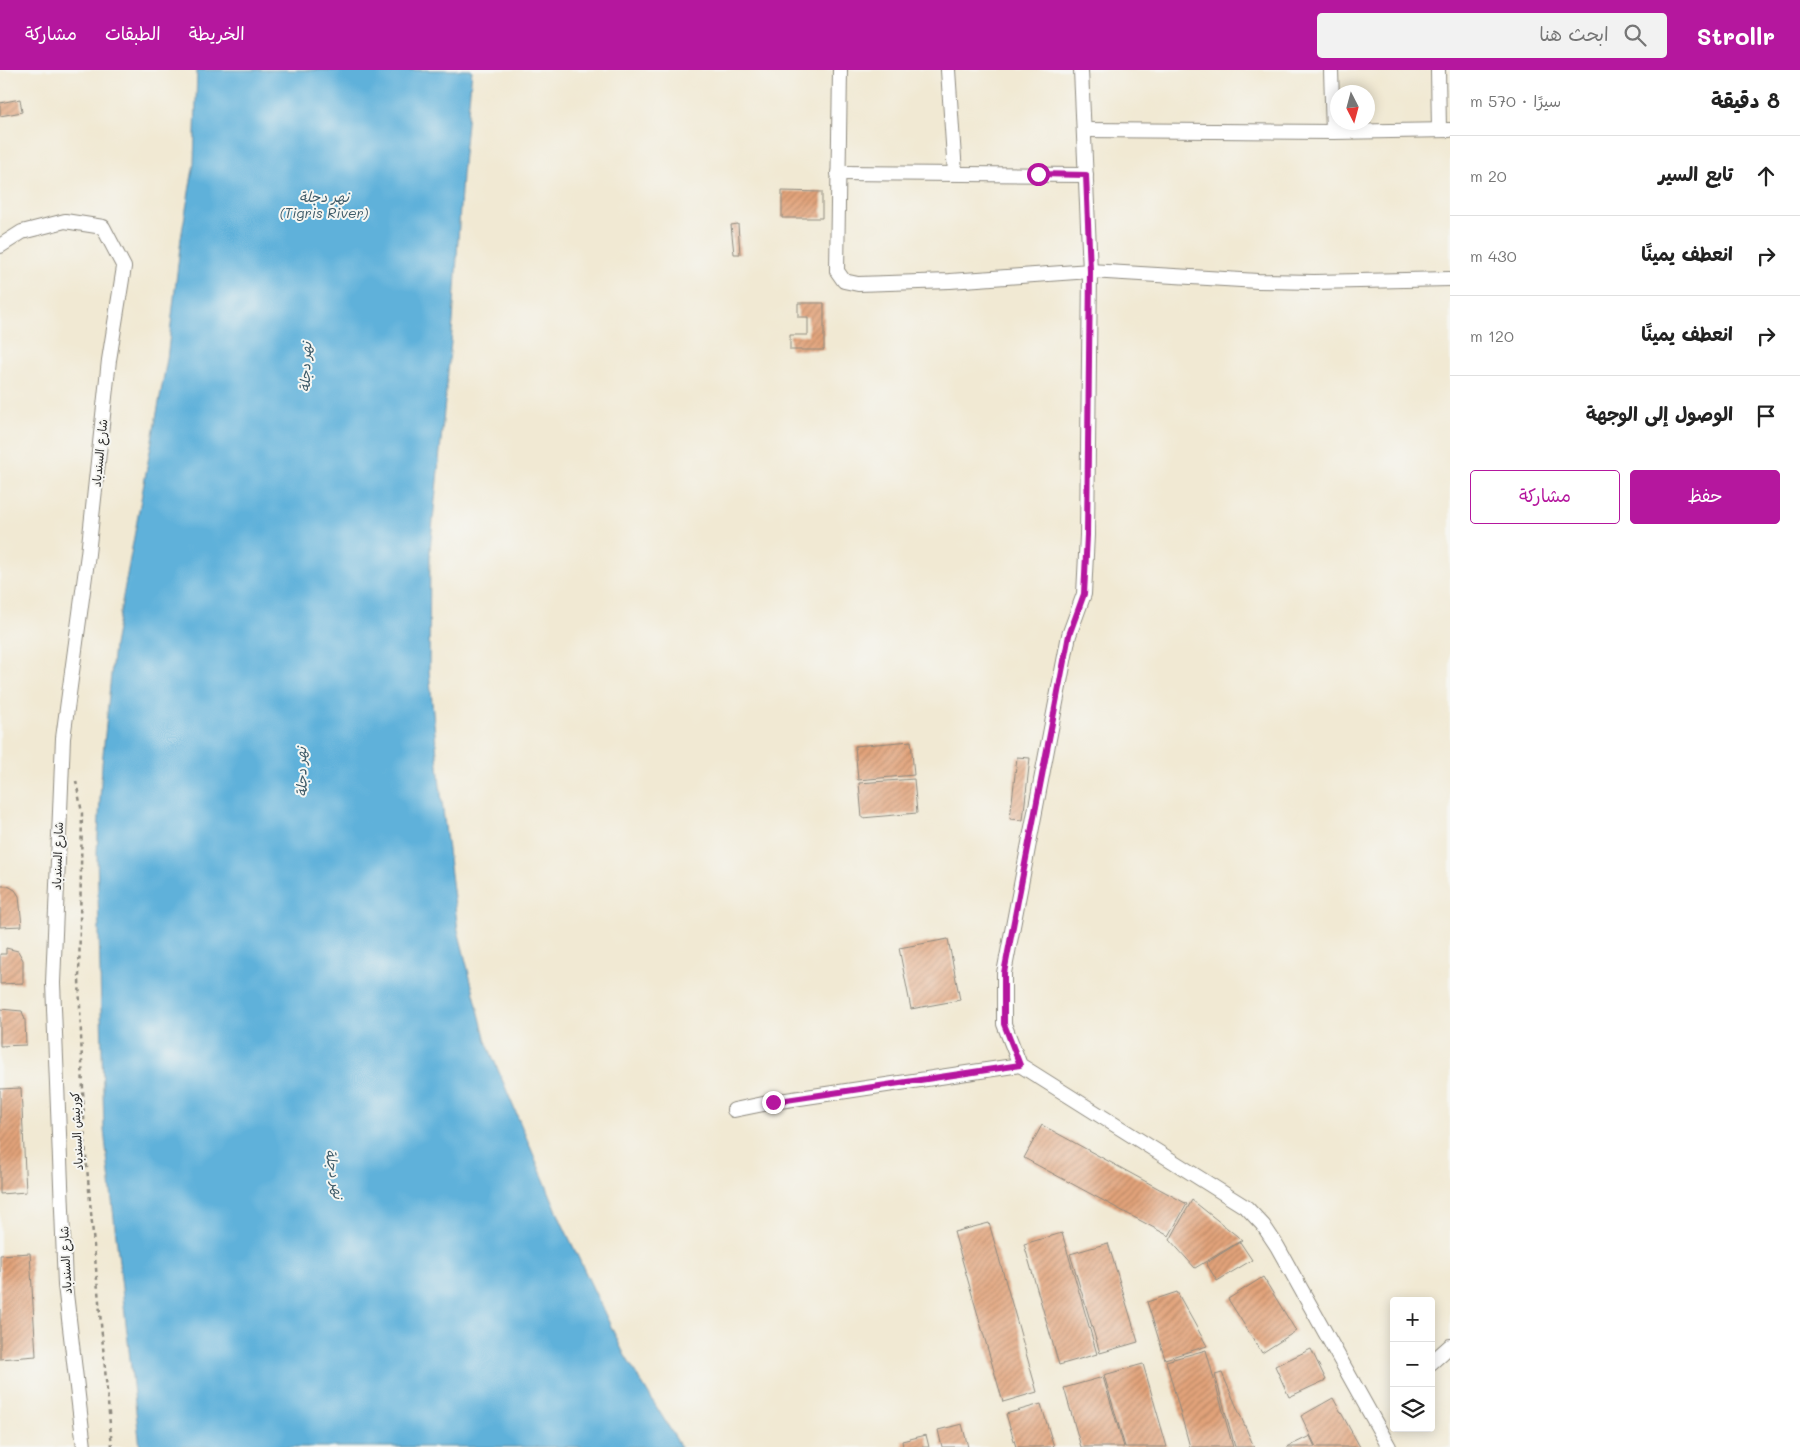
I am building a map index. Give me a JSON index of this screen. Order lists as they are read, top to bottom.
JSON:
{
  "streets": {
    "street": ["شارع السندباد"],
    "path": ["كورنيش السندباد"]
  },
  "water": ["نهر دجلة (Tigris River)", "نهر دجلة"],
  "north": "bottom",
  "page": {
    "header": "Strollr",
    "search": "ابحث هنا",
    "nav": ["الخريطة", "الطبقات", "مشاركة"],
    "heading": ["8 دقيقة", "سيرًا · 570 m"],
    "list": [
      ["تابع السير", "20 m"],
      ["انعطف يمينًا", "430 m"],
      ["انعطف يمينًا", "120 m"],
      "الوصول إلى الوجهة"
    ],
    "buttons": ["حفظ", "مشاركة"],
    "map_buttons": ["+", "−"]
  }
}
